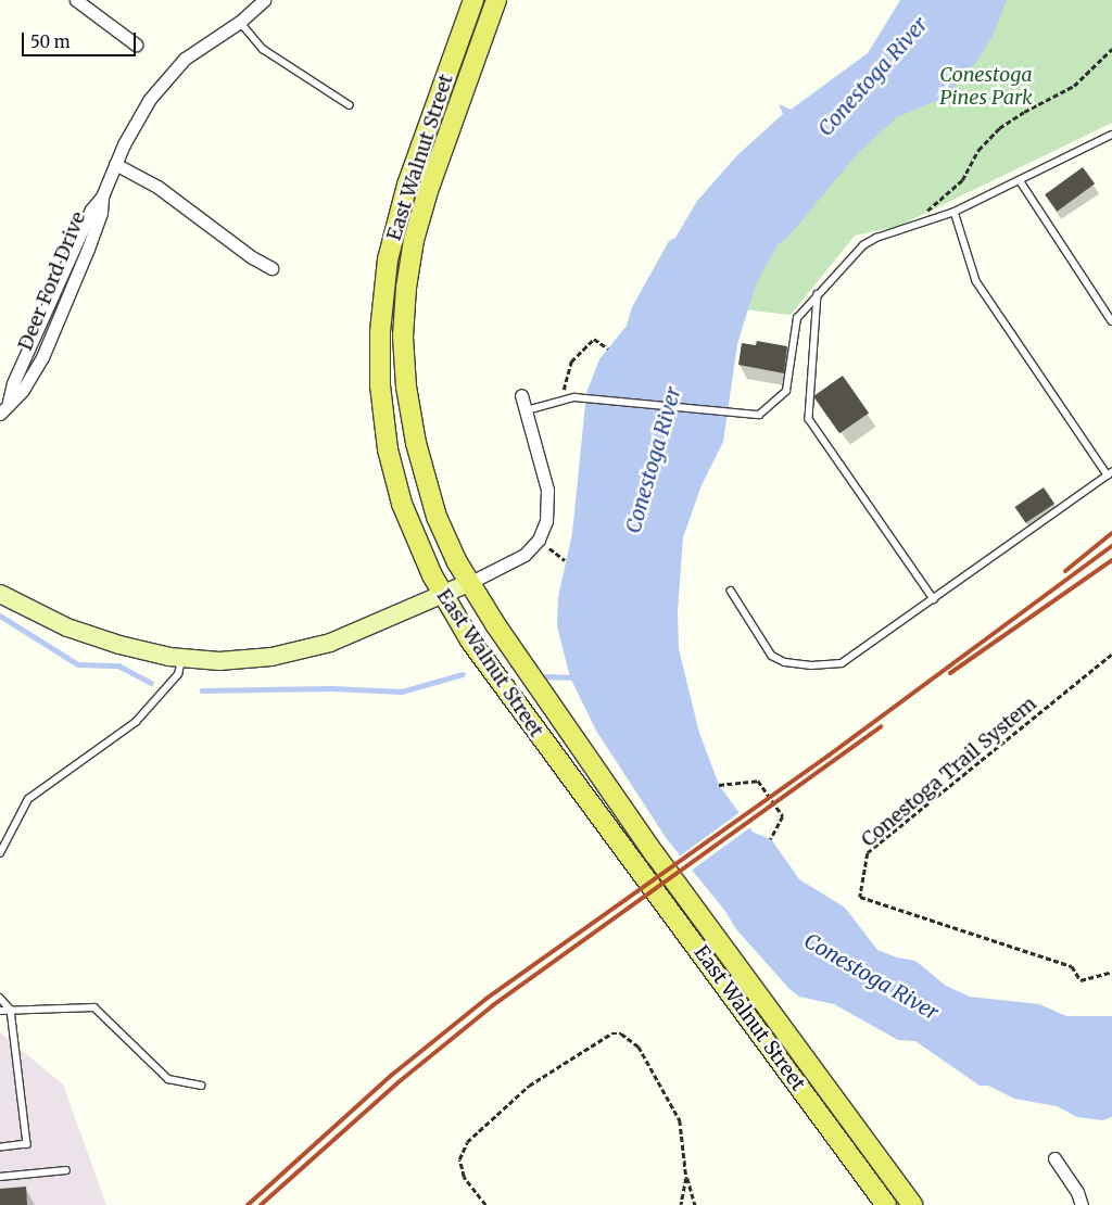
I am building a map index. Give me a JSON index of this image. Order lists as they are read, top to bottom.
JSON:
{
  "streets": {
    "main road": ["East Walnut Street"],
    "street": ["Deer Ford Drive"],
    "path": ["Conestoga Trail System"]
  },
  "water": ["Conestoga River"],
  "parks": ["Conestoga Pines Park"],
  "scale_bar": "50 m"
}
